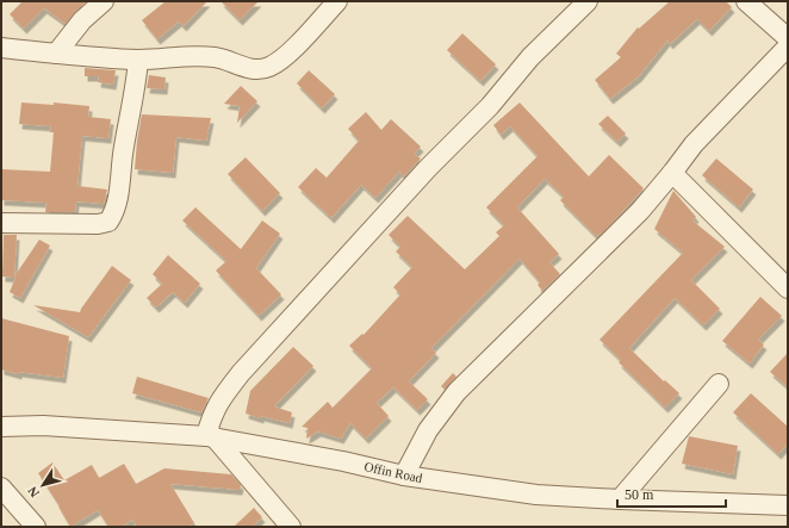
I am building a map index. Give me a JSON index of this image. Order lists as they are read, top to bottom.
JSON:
{
  "streets": {
    "street": ["Offin Road"]
  },
  "scale_bar": "50 m",
  "north": "bottom left"
}
